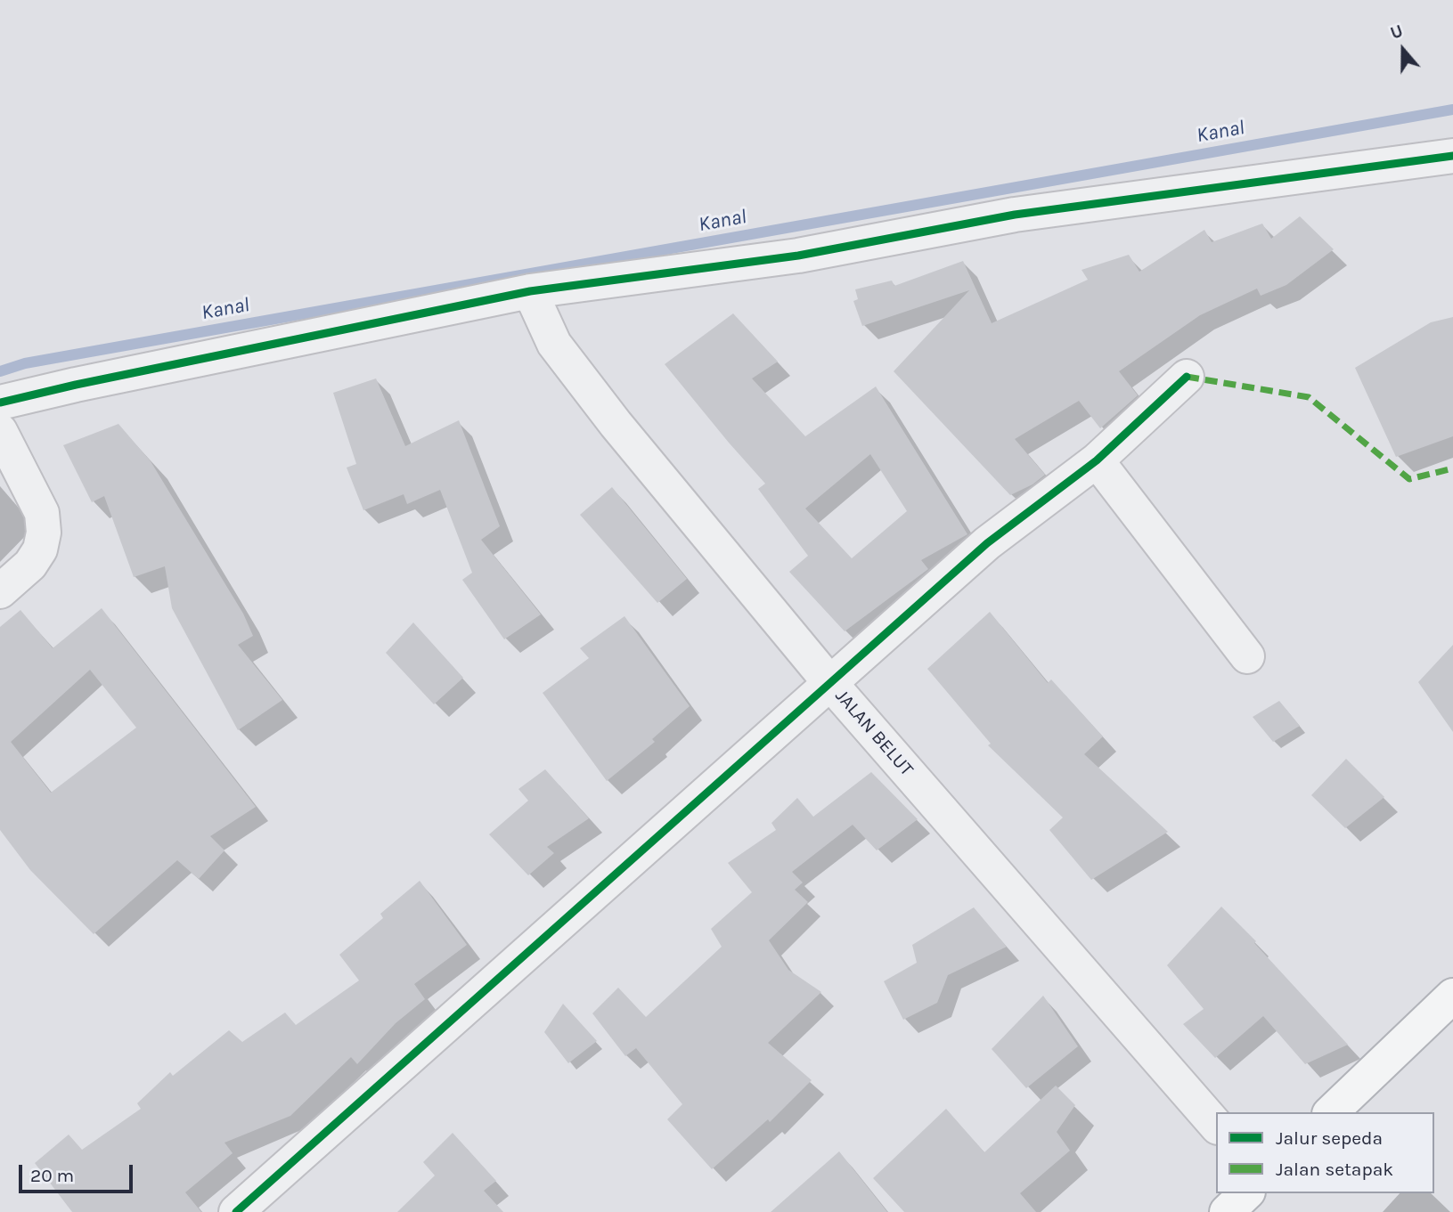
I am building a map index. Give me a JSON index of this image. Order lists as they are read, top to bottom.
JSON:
{
  "streets": {
    "street": ["JALAN BELUT"]
  },
  "water": ["Kanal"],
  "legend": ["Jalur sepeda", "Jalan setapak"],
  "scale_bar": "20 m",
  "north": "top"
}
